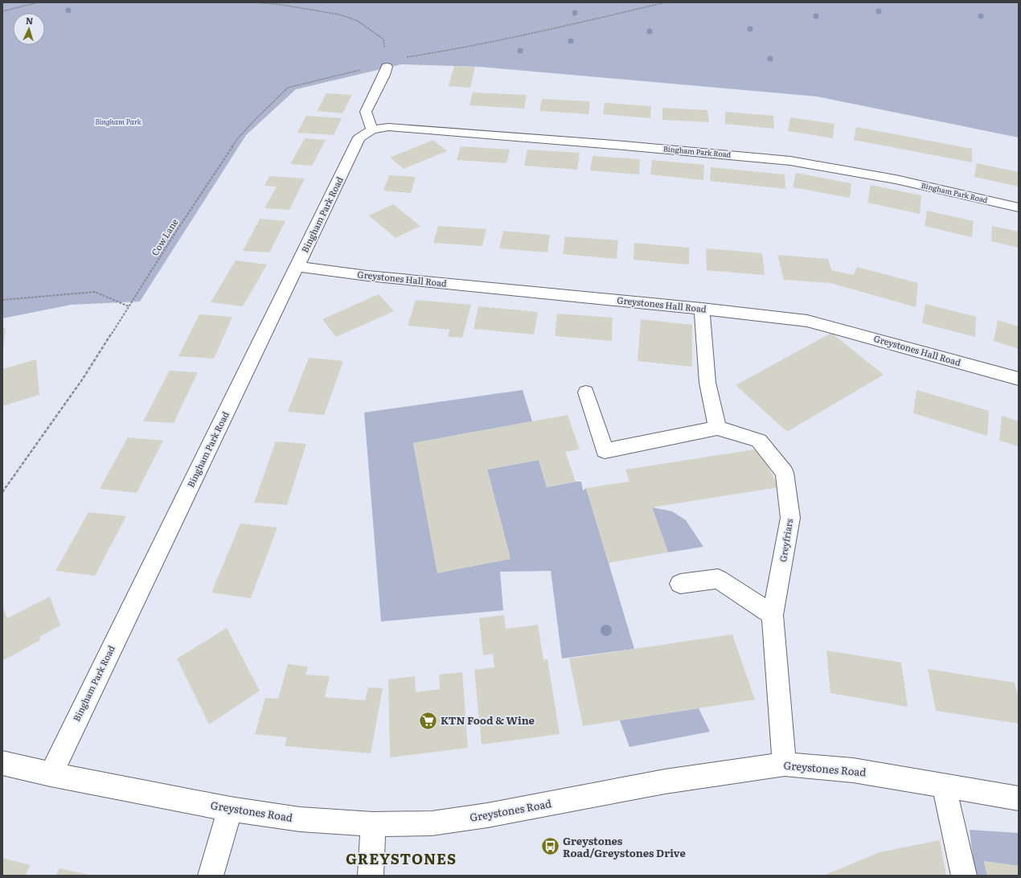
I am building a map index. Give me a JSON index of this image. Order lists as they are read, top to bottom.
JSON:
{
  "streets": {
    "street": [
      "Bingham Park Road",
      "Greystones Hall Road",
      "Greyfriars",
      "Greystones Road"
    ],
    "path": ["Cow Lane"]
  },
  "crossings": [
    ["Bingham Park Road", "Greystones Hall Road"],
    ["Bingham Park Road", "Greystones Road"],
    ["Greyfriars", "Greystones Road"]
  ],
  "districts": ["GREYSTONES"],
  "parks": ["Bingham Park"],
  "places": {
    "supermarket": ["KTN Food & Wine"],
    "bus stop": ["Greystones Road/Greystones Drive"]
  },
  "north": "top"
}
